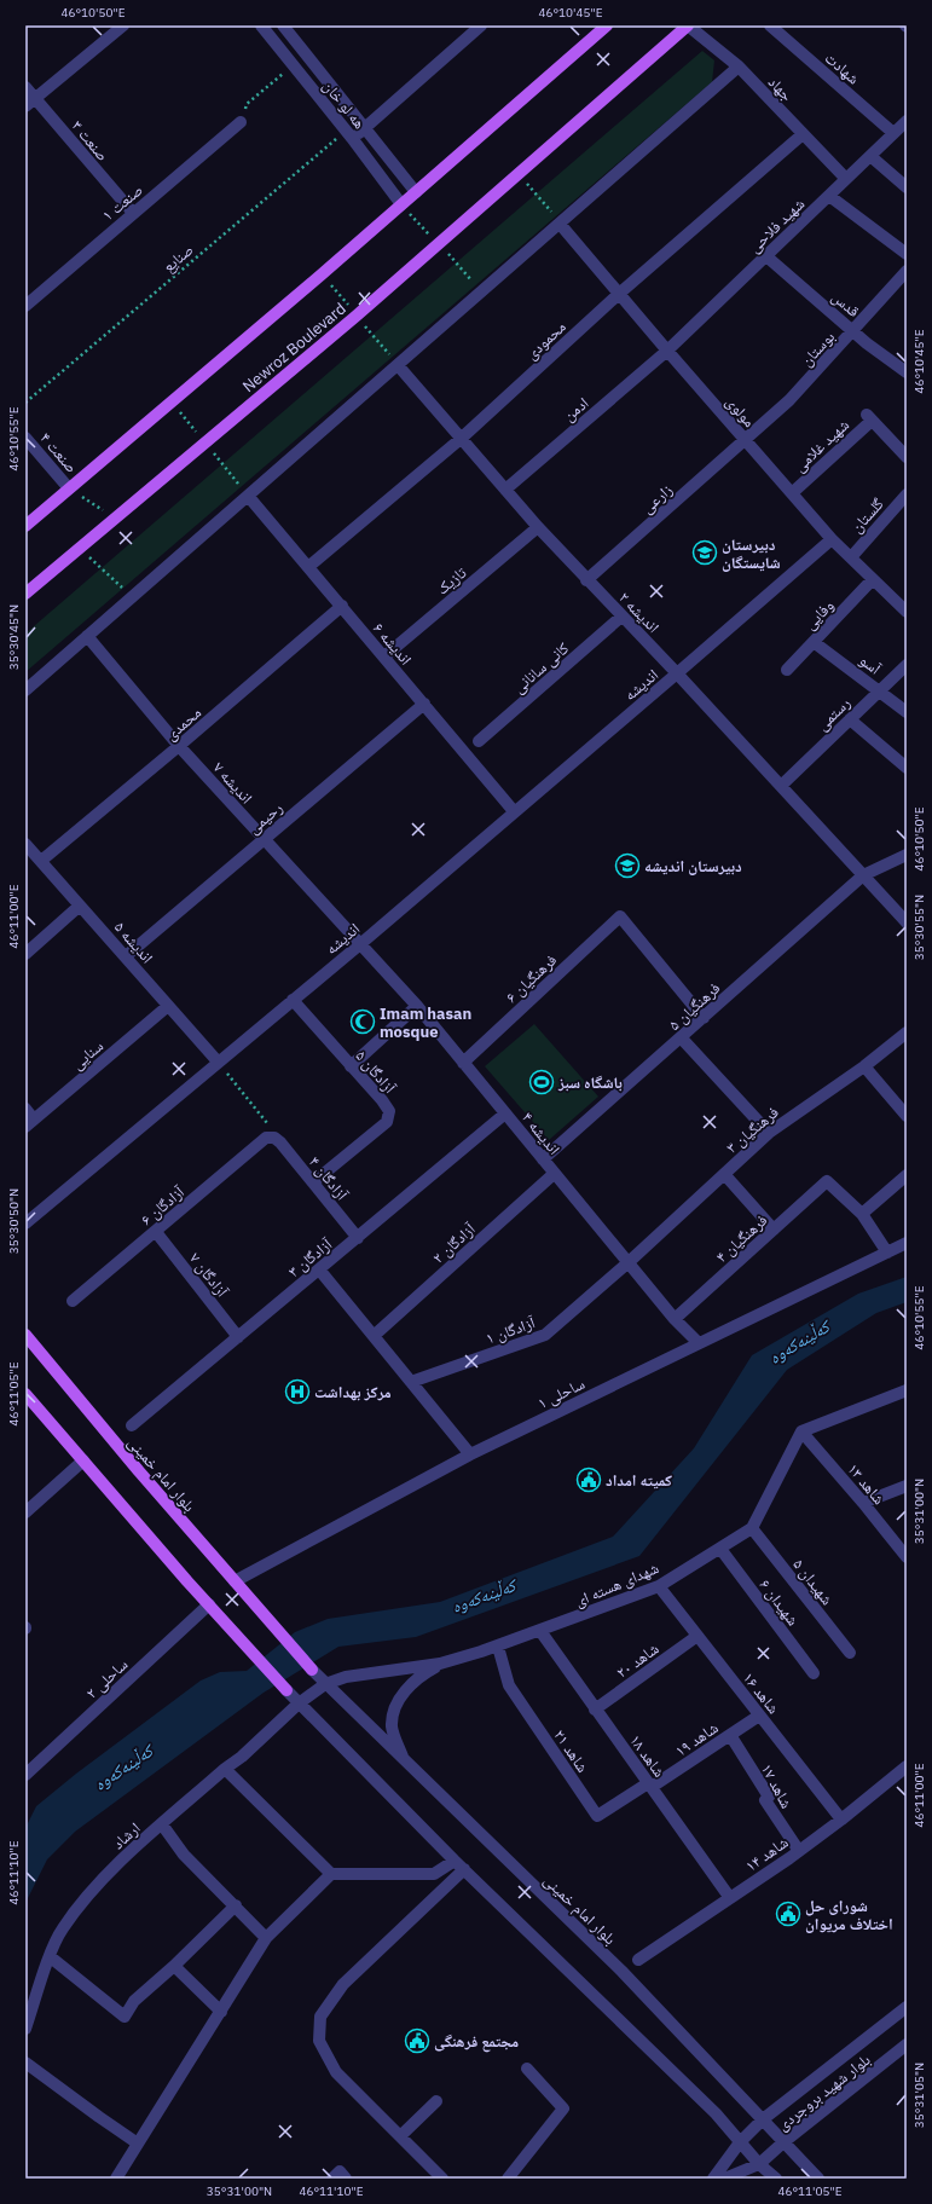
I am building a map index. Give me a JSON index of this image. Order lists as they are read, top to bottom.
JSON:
{
  "streets": {
    "main road": ["Newroz Boulevard", "بلوار امام خمینی"],
    "street": [
      "شهادت",
      "جهاد",
      "هه لو خان",
      "صنعت ۳",
      "صنعت ۱",
      "شهید فلاحی",
      "قدس",
      "محمودی",
      "بوستان",
      "ادمن",
      "مولوی",
      "شهید غلامی",
      "صنعت ۴",
      "زارعی",
      "گلستان",
      "تازیک",
      "اندیشه ۲",
      "وفایی",
      "اندیشه ۶",
      "آسو",
      "کانی سانانی",
      "اندیشه",
      "رستمی",
      "محمدی",
      "اندیشه ۷",
      "رحیمی",
      "اندیشه ۵",
      "فرهنگیان ۶",
      "فرهنگیان ۵",
      "سنایی",
      "آزادگان ۵",
      "فرهنگیان ۳",
      "اندیشه ۴",
      "آزادگان ۴",
      "آزادگان ۶",
      "فرهنگیان ۴",
      "آزادگان ۲",
      "آزادگان ۳",
      "آزادگان ۷",
      "آزادگان ۱",
      "ساحلی ۱",
      "شاهد ۱۳",
      "شهیدان ۵",
      "شهدای هسته ای",
      "شهیدان ۶",
      "شاهد ۲۰",
      "ساحلی ۲",
      "شاهد ۱۶",
      "شاهد ۱۹",
      "شاهد ۲۱",
      "شاهد ۱۸",
      "شاهد ۱۷",
      "ارشاد",
      "شاهد ۱۴",
      "بلوار شهید بروجردی"
    ],
    "path": ["صنایع"]
  },
  "crossings": [
    ["شهادت", "شهید فلاحی"],
    ["جهاد", "شهید فلاحی"],
    ["جهاد", "محمودی"],
    ["جهاد", "Newroz Boulevard"],
    ["هه لو خان", "صنایع"],
    ["صنعت ۳", "صنعت ۱"],
    ["شهید فلاحی", "قدس"],
    ["شهید فلاحی", "ادمن"],
    ["شهید فلاحی", "مولوی"],
    ["قدس", "بوستان"],
    ["محمودی", "مولوی"],
    ["محمودی", "اندیشه ۲"],
    ["محمودی", "اندیشه ۶"],
    ["بوستان", "مولوی"],
    ["بوستان", "زارعی"],
    ["ادمن", "مولوی"],
    ["ادمن", "اندیشه ۲"],
    ["مولوی", "شهید غلامی"],
    ["مولوی", "زارعی"],
    ["مولوی", "گلستان"],
    ["مولوی", "وفایی"],
    ["مولوی", "اندیشه"],
    ["زارعی", "اندیشه ۲"],
    ["تازیک", "اندیشه ۲"],
    ["تازیک", "اندیشه ۶"],
    ["اندیشه ۲", "کانی سانانی"],
    ["اندیشه ۲", "اندیشه"],
    ["اندیشه ۲", "رستمی"],
    ["اندیشه ۲", "فرهنگیان ۵"],
    ["وفایی", "آسو"],
    ["اندیشه ۶", "اندیشه"],
    ["اندیشه ۶", "محمدی"],
    ["اندیشه ۶", "رحیمی"],
    ["آسو", "رستمی"],
    ["اندیشه", "اندیشه ۷"],
    ["اندیشه", "اندیشه ۵"],
    ["اندیشه", "آزادگان ۵"],
    ["اندیشه", "اندیشه ۴"],
    ["محمدی", "اندیشه ۷"],
    ["محمدی", "اندیشه ۵"],
    ["اندیشه ۷", "رحیمی"],
    ["اندیشه ۷", "اندیشه ۴"],
    ["رحیمی", "اندیشه ۵"],
    ["اندیشه ۵", "سنایی"],
    ["فرهنگیان ۶", "فرهنگیان ۵"],
    ["فرهنگیان ۶", "اندیشه ۴"],
    ["فرهنگیان ۵", "اندیشه ۴"],
    ["آزادگان ۵", "آزادگان ۴"],
    ["فرهنگیان ۳", "اندیشه ۴"],
    ["فرهنگیان ۳", "آزادگان ۱"],
    ["اندیشه ۴", "فرهنگیان ۴"],
    ["اندیشه ۴", "آزادگان ۲"],
    ["اندیشه ۴", "آزادگان ۳"],
    ["اندیشه ۴", "آزادگان ۱"],
    ["اندیشه ۴", "ساحلی ۱"],
    ["آزادگان ۴", "آزادگان ۶"],
    ["آزادگان ۴", "آزادگان ۳"],
    ["آزادگان ۶", "آزادگان ۷"],
    ["آزادگان ۳", "آزادگان ۷"],
    ["ساحلی ۱", "بلوار امام خمینی"],
    ["بلوار امام خمینی", "شهدای هسته ای"],
    ["بلوار امام خمینی", "بلوار شهید بروجردی"],
    ["شهیدان ۵", "شهدای هسته ای"],
    ["شهدای هسته ای", "شهیدان ۶"],
    ["شهدای هسته ای", "شاهد ۱۶"],
    ["شهدای هسته ای", "شاهد ۲۱"],
    ["شهدای هسته ای", "شاهد ۱۸"],
    ["شهدای هسته ای", "ارشاد"],
    ["شاهد ۲۰", "شاهد ۱۶"],
    ["شاهد ۲۰", "شاهد ۱۸"],
    ["شاهد ۱۶", "شاهد ۱۹"],
    ["شاهد ۱۶", "شاهد ۱۴"],
    ["شاهد ۱۹", "شاهد ۲۱"],
    ["شاهد ۱۹", "شاهد ۱۸"],
    ["شاهد ۱۹", "شاهد ۱۷"],
    ["شاهد ۲۱", "شاهد ۱۸"],
    ["شاهد ۱۸", "شاهد ۱۴"],
    ["شاهد ۱۷", "شاهد ۱۴"]
  ],
  "water": ["کەڵینەکەوە"],
  "places": {
    "school or university": ["دبیرستان شایستگان", "دبیرستان اندیشه"],
    "mosque": ["Imam hasan mosque"],
    "sports": ["باشگاه سبز"],
    "hospital": ["مرکز بهداشت"],
    "public building": ["کمیته امداد", "شورای حل اختلاف مریوان", "مجتمع فرهنگی"]
  },
  "coordinates": [
    "46°10'50\"E",
    "46°10'45\"E",
    "46°10'55\"E",
    "35°30'45\"N",
    "46°11'00\"E",
    "35°30'55\"N",
    "35°30'50\"N",
    "46°11'05\"E",
    "35°31'00\"N",
    "46°11'10\"E",
    "35°31'05\"N"
  ]
}
